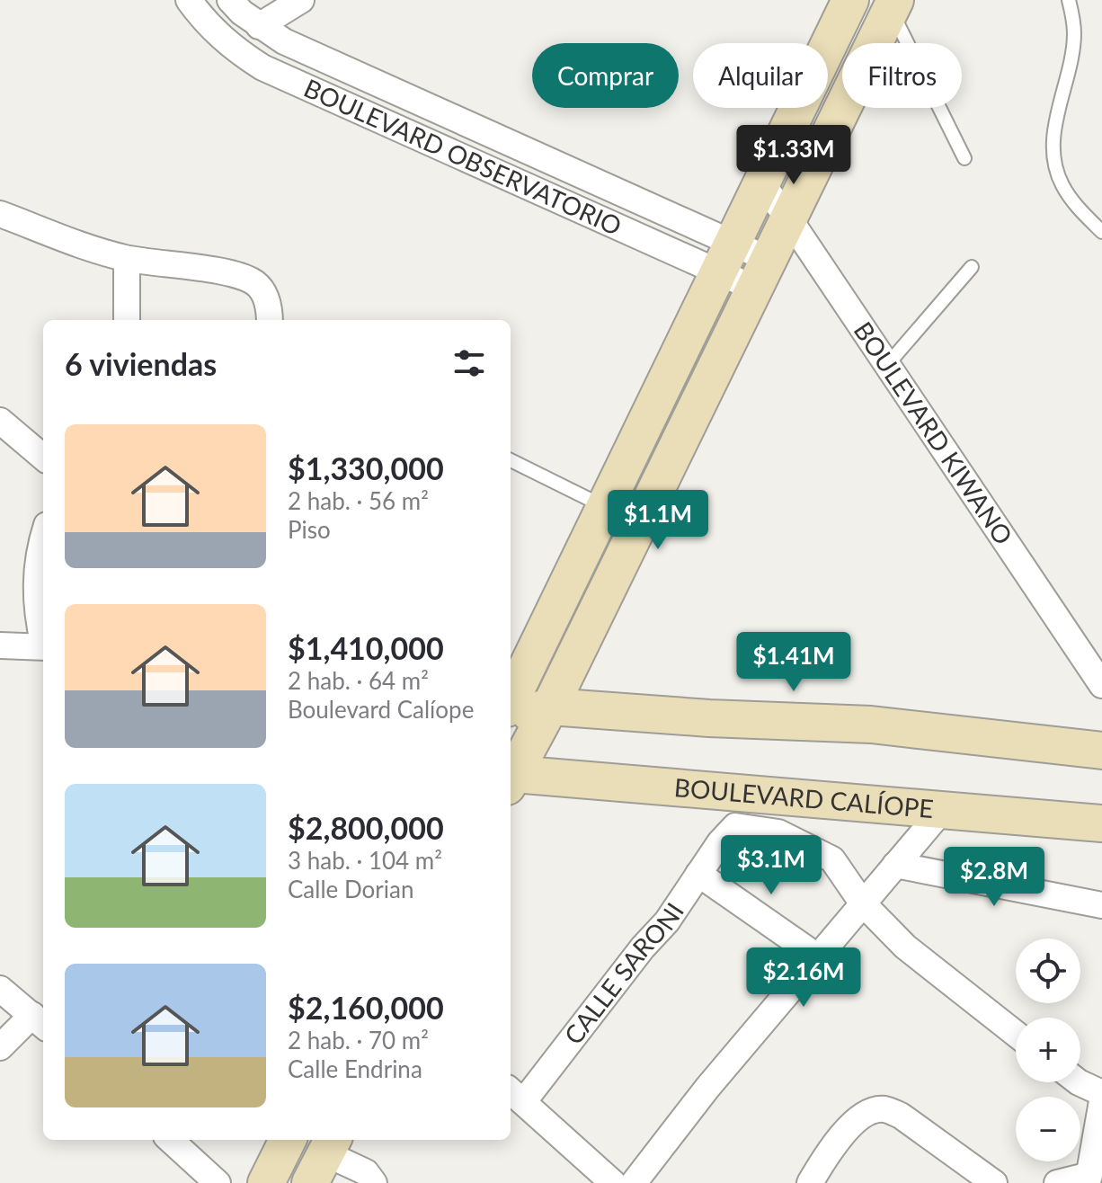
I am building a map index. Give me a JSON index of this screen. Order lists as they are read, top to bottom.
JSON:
{
  "streets": {
    "street": [
      "BOULEVARD OBSERVATORIO",
      "BOULEVARD KIWANO",
      "BOULEVARD CALÍOPE",
      "CALLE SARONI"
    ]
  },
  "crossings": [
    ["BOULEVARD CALÍOPE", "CALLE SARONI"]
  ],
  "page": {
    "chip": ["Comprar", "Alquilar", "Filtros"],
    "price": [
      "$1.33M",
      "$1.1M",
      "$1.41M",
      "$3.1M",
      "$2.8M",
      "$2.16M"
    ],
    "heading": "6 viviendas",
    "list": [
      {
        "name": "$1,330,000",
        "note": "2 hab. · 56 m² · Piso"
      },
      {
        "name": "$1,410,000",
        "note": "2 hab. · 64 m² · Boulevard Calíope"
      },
      {
        "name": "$2,800,000",
        "note": "3 hab. · 104 m² · Calle Dorian"
      },
      {
        "name": "$2,160,000",
        "note": "2 hab. · 70 m² · Calle Endrina"
      }
    ],
    "map_buttons": ["+", "−"]
  }
}
